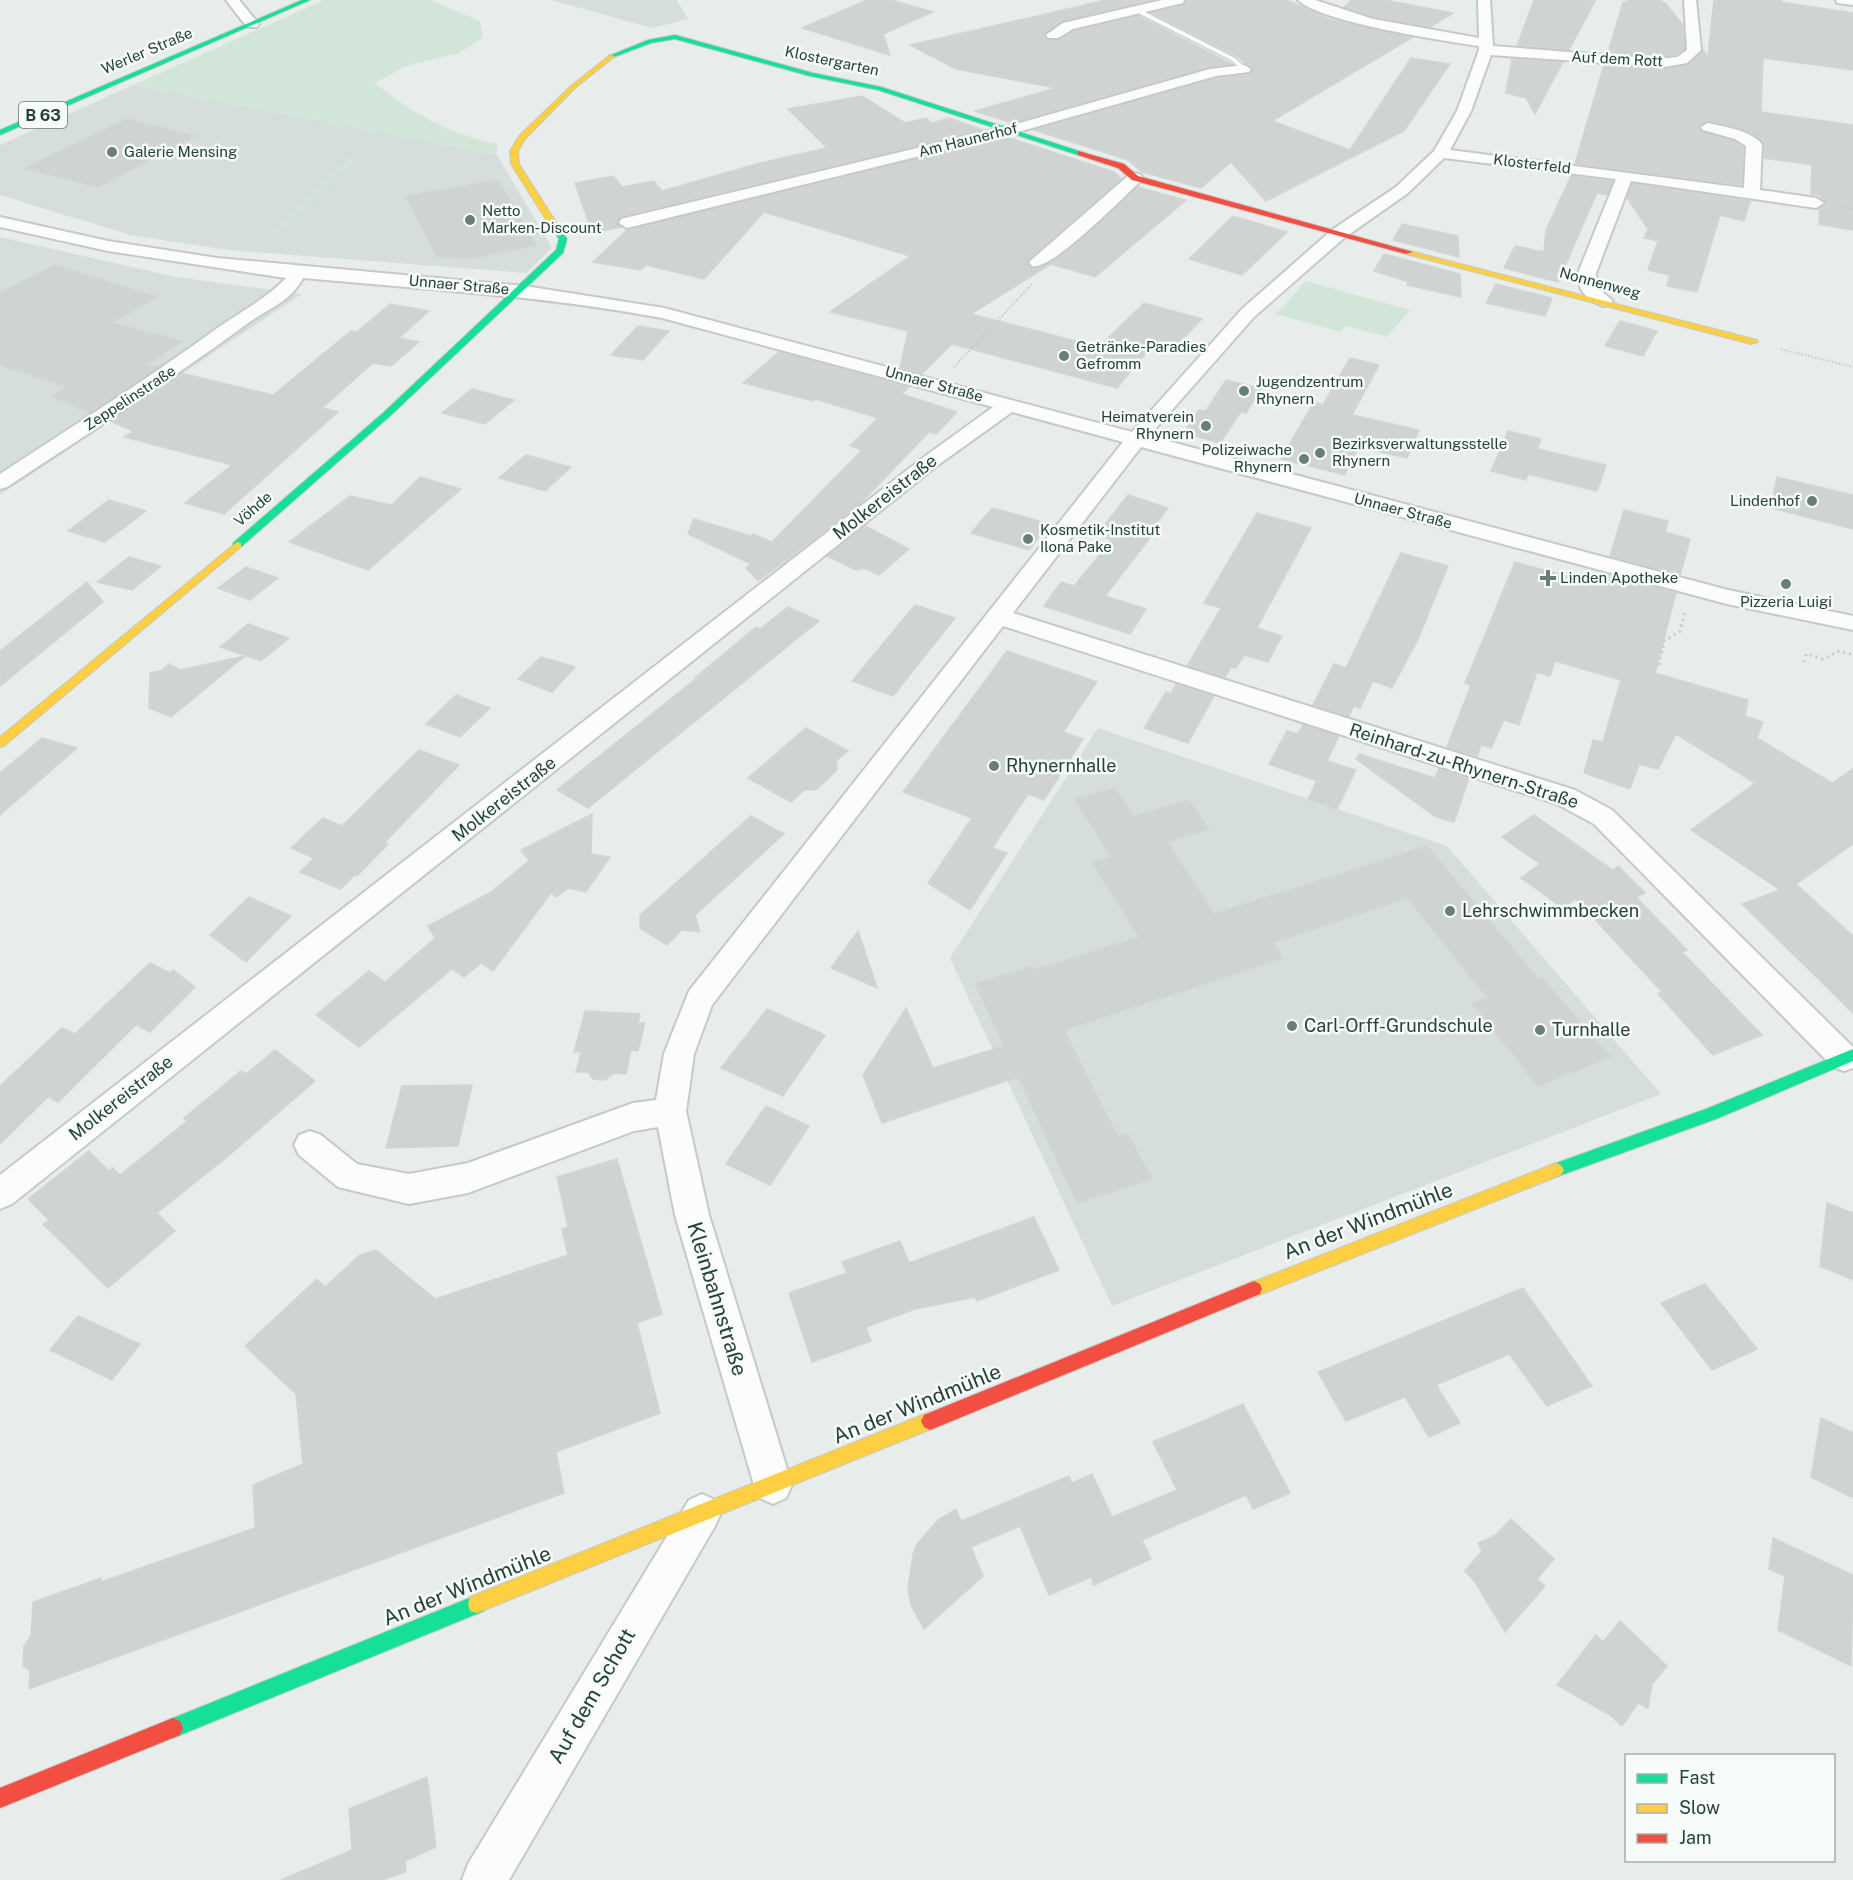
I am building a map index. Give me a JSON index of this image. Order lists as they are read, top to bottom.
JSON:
{
  "streets": {
    "street": [
      "Werler Straße",
      "Auf dem Rott",
      "Klostergarten",
      "B 63",
      "Am Haunerhof",
      "Klosterfeld",
      "Nonnenweg",
      "Unnaer Straße",
      "Zeppelinstraße",
      "Molkereistraße",
      "Vöhde",
      "Reinhard-zu-Rhynern-Straße",
      "An der Windmühle",
      "Kleinbahnstraße",
      "Auf dem Schott"
    ]
  },
  "crossings": [
    ["Auf dem Rott", "Kleinbahnstraße"],
    ["Klostergarten", "Am Haunerhof"],
    ["Klostergarten", "Nonnenweg"],
    ["Klostergarten", "Kleinbahnstraße"],
    ["Klosterfeld", "Kleinbahnstraße"],
    ["Nonnenweg", "Kleinbahnstraße"],
    ["Unnaer Straße", "Zeppelinstraße"],
    ["Unnaer Straße", "Molkereistraße"],
    ["Unnaer Straße", "Vöhde"],
    ["Unnaer Straße", "Kleinbahnstraße"],
    ["Reinhard-zu-Rhynern-Straße", "An der Windmühle"],
    ["Reinhard-zu-Rhynern-Straße", "Kleinbahnstraße"],
    ["An der Windmühle", "Kleinbahnstraße"],
    ["An der Windmühle", "Auf dem Schott"]
  ],
  "places": {
    "other": [
      "Galerie Mensing",
      "Netto Marken-Discount",
      "Getränke-Paradies Gefromm",
      "Jugendzentrum Rhynern",
      "Heimatverein Rhynern",
      "Bezirksverwaltungsstelle Rhynern",
      "Polizeiwache Rhynern",
      "Lindenhof",
      "Kosmetik-Institut Ilona Pake",
      "Pizzeria Luigi",
      "Rhynernhalle",
      "Lehrschwimmbecken",
      "Carl-Orff-Grundschule",
      "Turnhalle"
    ],
    "health": ["Linden Apotheke"]
  },
  "legend": ["Fast", "Slow", "Jam"]
}
